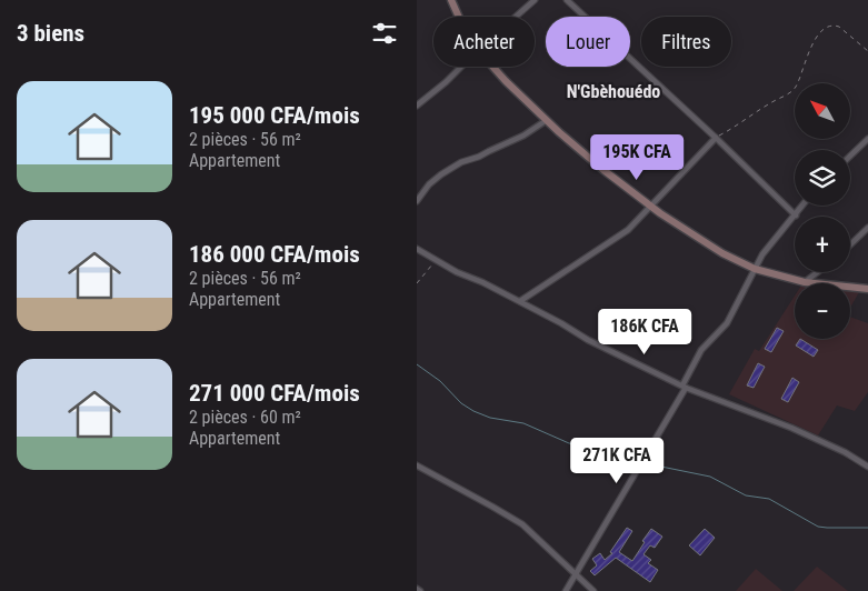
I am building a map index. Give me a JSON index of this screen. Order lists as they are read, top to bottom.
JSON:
{
  "districts": ["N'Gbèhouédo"],
  "north": "top left",
  "page": {
    "heading": "3 biens",
    "chip": ["Acheter", "Louer", "Filtres"],
    "list": [
      {
        "name": "195 000 CFA/mois",
        "note": "2 pièces · 56 m² · Appartement"
      },
      {
        "name": "186 000 CFA/mois",
        "note": "2 pièces · 56 m² · Appartement"
      },
      {
        "name": "271 000 CFA/mois",
        "note": "2 pièces · 60 m² · Appartement"
      }
    ],
    "map_buttons": ["+", "−"],
    "price": ["195K CFA", "186K CFA", "271K CFA"]
  }
}
